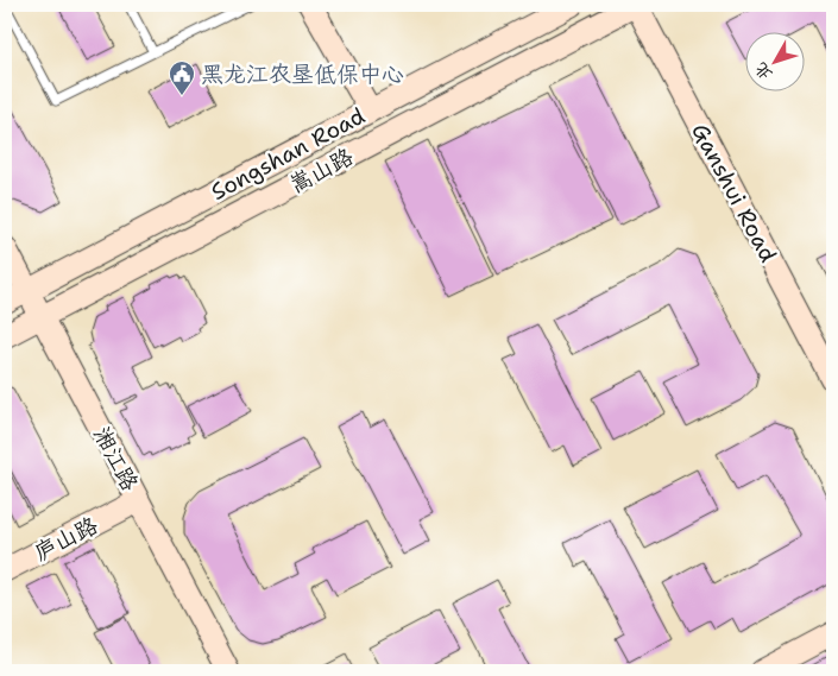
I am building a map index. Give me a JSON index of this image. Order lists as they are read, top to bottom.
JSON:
{
  "streets": {
    "main road": [
      "Songshan Road",
      "嵩山路",
      "Ganshui Road",
      "湘江路",
      "庐山路"
    ]
  },
  "crossings": [
    ["Songshan Road", "湘江路"],
    ["嵩山路", "Ganshui Road"],
    ["嵩山路", "湘江路"],
    ["湘江路", "庐山路"]
  ],
  "places": {
    "public building": ["黑龙江农垦低保中心"]
  },
  "north": "bottom left"
}
